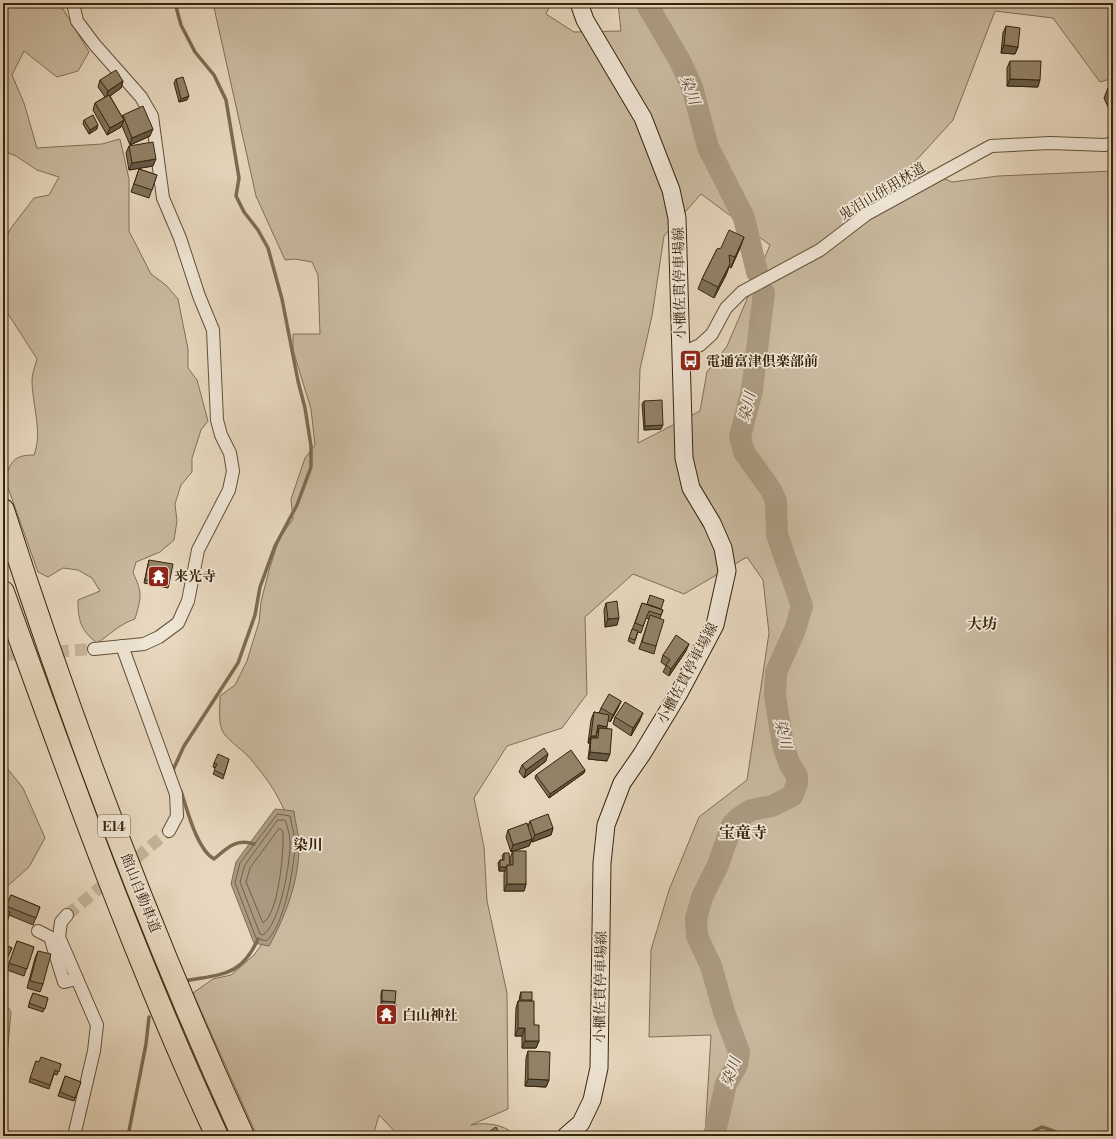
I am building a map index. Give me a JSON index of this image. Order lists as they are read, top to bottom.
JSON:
{
  "streets": {
    "highway": ["E14", "館山自動車道"],
    "main road": ["小櫃佐貫停車場線"],
    "street": ["鬼泪山併用林道"]
  },
  "crossings": [
    ["鬼泪山併用林道", "小櫃佐貫停車場線"]
  ],
  "districts": ["大坊", "宝竜寺", "染川"],
  "water": ["染川"],
  "places": {
    "bus stop": ["電通富津倶楽部前"],
    "temple": ["来光寺", "白山神社"]
  }
}
